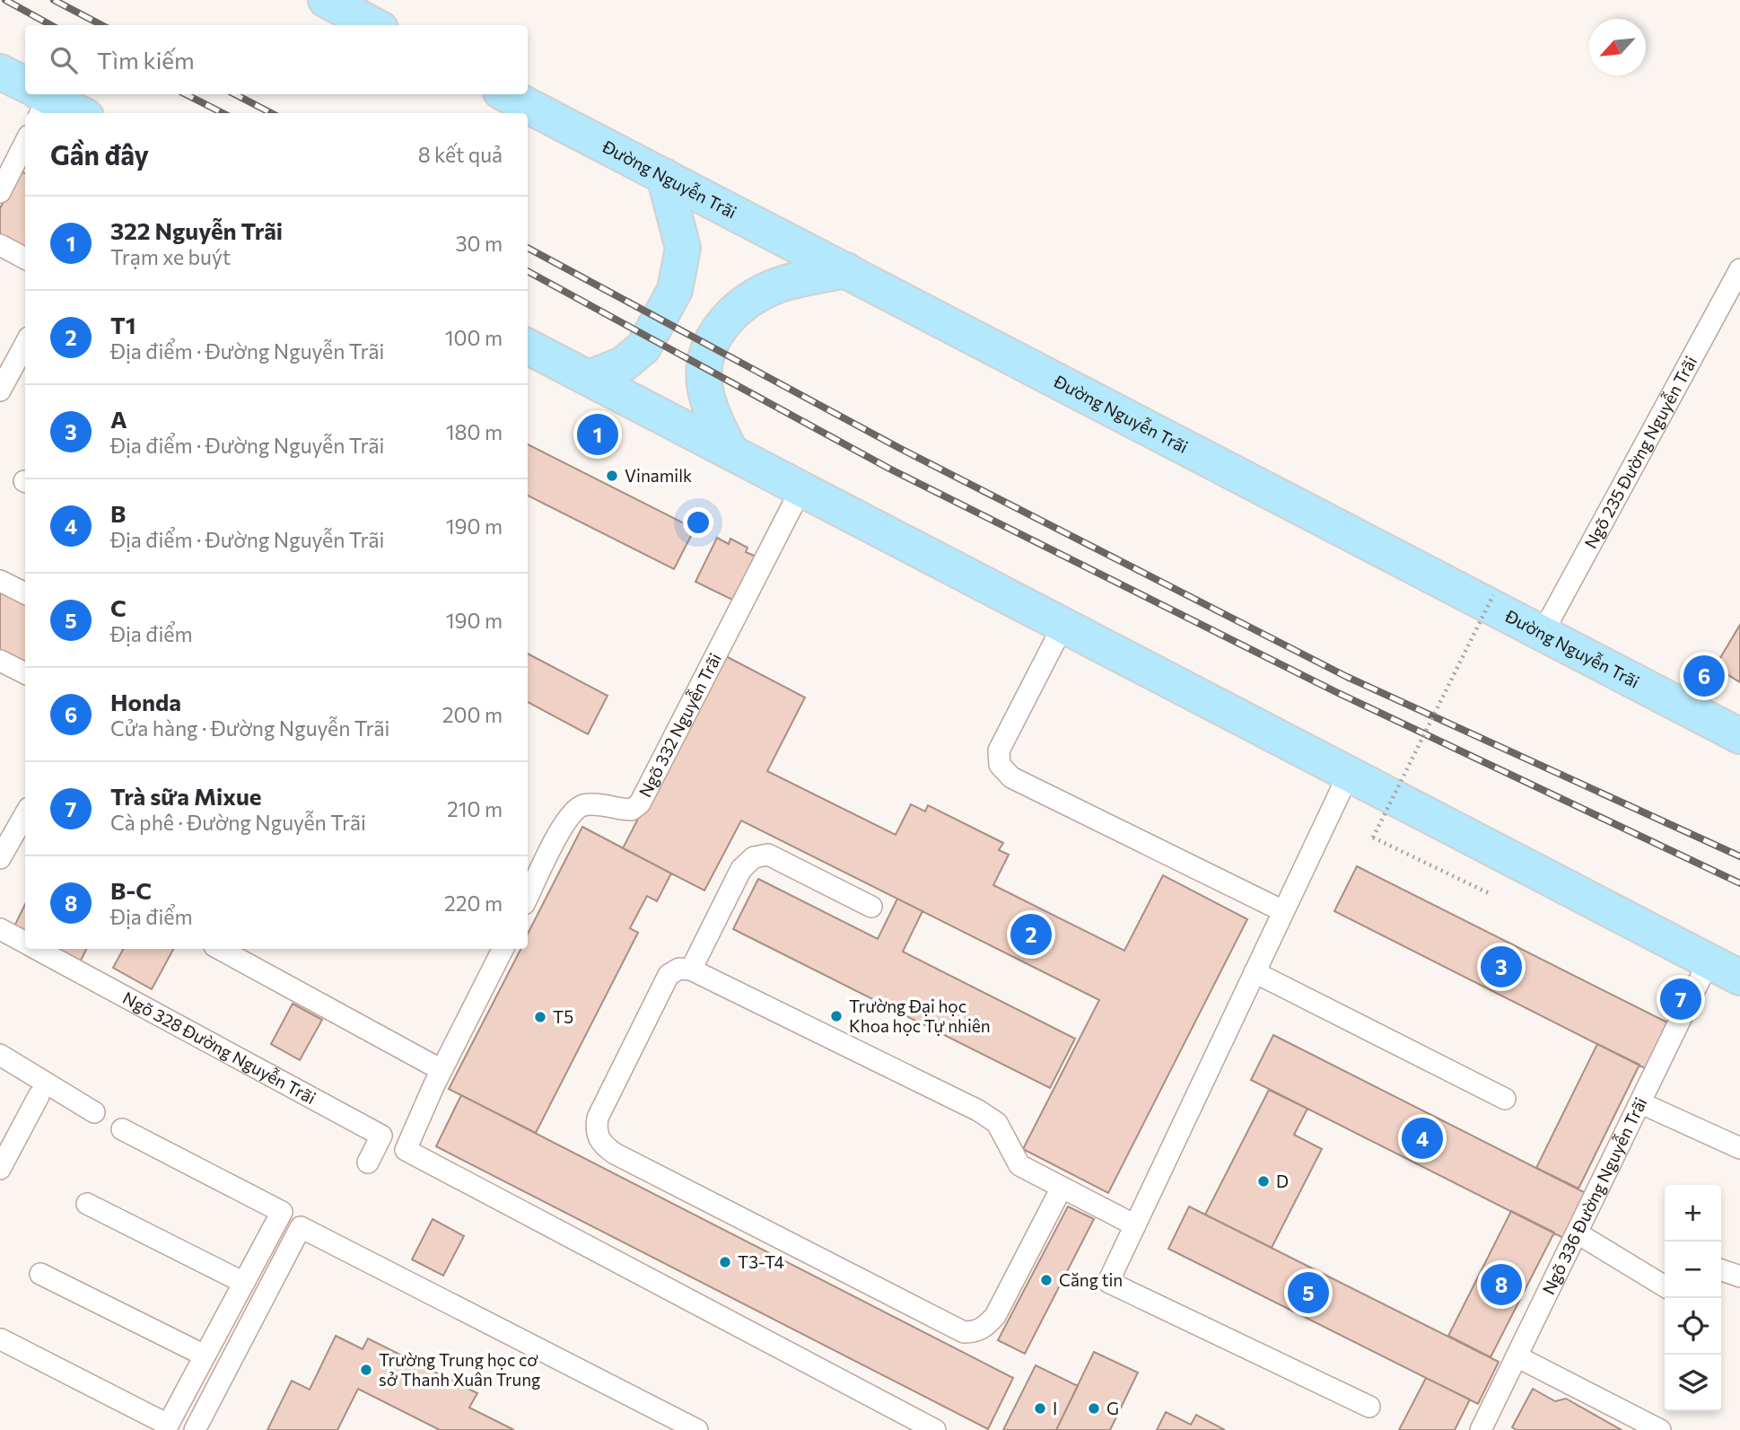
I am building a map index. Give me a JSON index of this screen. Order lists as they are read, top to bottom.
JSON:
{
  "streets": {
    "main road": ["Đường Nguyễn Trãi"],
    "lane": [
      "Ngõ 235 Đường Nguyễn Trãi",
      "Ngõ 332 Nguyễn Trãi",
      "Ngõ 328 Đường Nguyễn Trãi",
      "Ngõ 336 Đường Nguyễn Trãi"
    ]
  },
  "crossings": [
    ["Đường Nguyễn Trãi", "Ngõ 235 Đường Nguyễn Trãi"]
  ],
  "places": [
    "Vinamilk",
    "Trường Đại học Khoa học Tự nhiên",
    "T5",
    "D",
    "T3-T4",
    "Căng tin",
    "Trường Trung học cơ sở Thanh Xuân Trung",
    "I",
    "G"
  ],
  "north": "bottom left",
  "page": {
    "search": "Tìm kiếm",
    "heading": ["Gần đây", "8 kết quả"],
    "list": [
      {
        "mark": "1",
        "name": "322 Nguyễn Trãi",
        "note": "Trạm xe buýt",
        "value": "30 m"
      },
      {
        "mark": "2",
        "name": "T1",
        "note": "Địa điểm · Đường Nguyễn Trãi",
        "value": "100 m"
      },
      {
        "mark": "3",
        "name": "A",
        "note": "Địa điểm · Đường Nguyễn Trãi",
        "value": "180 m"
      },
      {
        "mark": "4",
        "name": "B",
        "note": "Địa điểm · Đường Nguyễn Trãi",
        "value": "190 m"
      },
      {
        "mark": "5",
        "name": "C",
        "note": "Địa điểm",
        "value": "190 m"
      },
      {
        "mark": "6",
        "name": "Honda",
        "note": "Cửa hàng · Đường Nguyễn Trãi",
        "value": "200 m"
      },
      {
        "mark": "7",
        "name": "Trà sữa Mixue",
        "note": "Cà phê · Đường Nguyễn Trãi",
        "value": "210 m"
      },
      {
        "mark": "8",
        "name": "B-C",
        "note": "Địa điểm",
        "value": "220 m"
      }
    ],
    "pins": [
      "1",
      "6",
      "2",
      "3",
      "7",
      "4",
      "8",
      "5"
    ],
    "map_buttons": ["+", "−"]
  }
}
